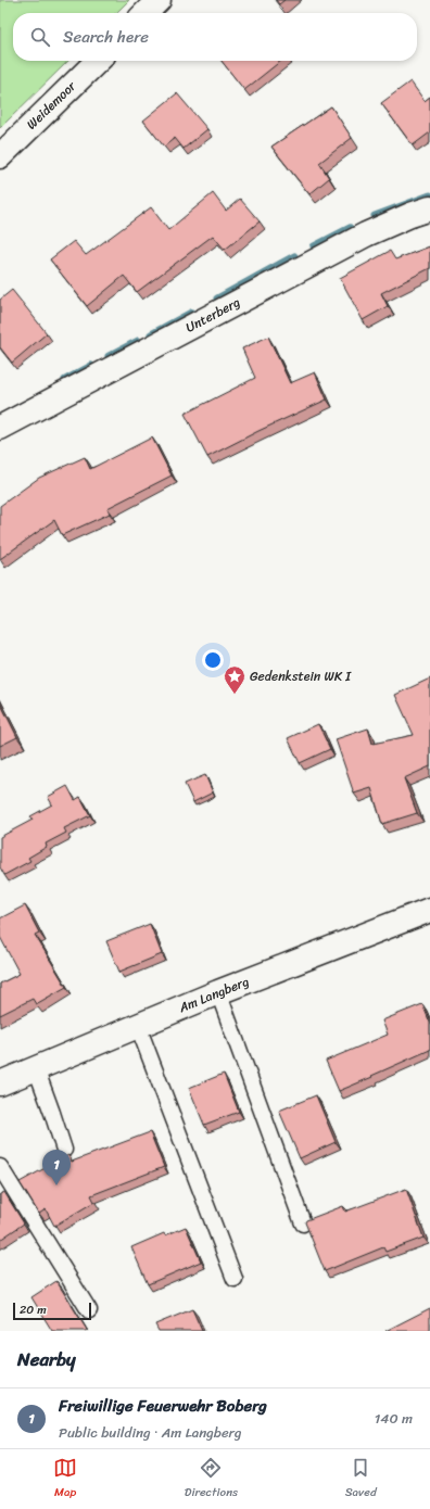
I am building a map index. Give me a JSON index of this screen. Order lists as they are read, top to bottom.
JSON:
{
  "streets": {
    "street": ["Weidemoor", "Unterberg", "Am Langberg"]
  },
  "places": {
    "place": ["Gedenkstein WK I"]
  },
  "scale_bar": "20 m",
  "page": {
    "search": "Search here",
    "pins": "1",
    "scale": "20 m",
    "heading": "Nearby",
    "list": [
      {
        "mark": "1",
        "name": "Freiwillige Feuerwehr Boberg",
        "note": "Public building · Am Langberg",
        "value": "140 m"
      }
    ],
    "nav": ["Map", "Directions", "Saved"]
  }
}
